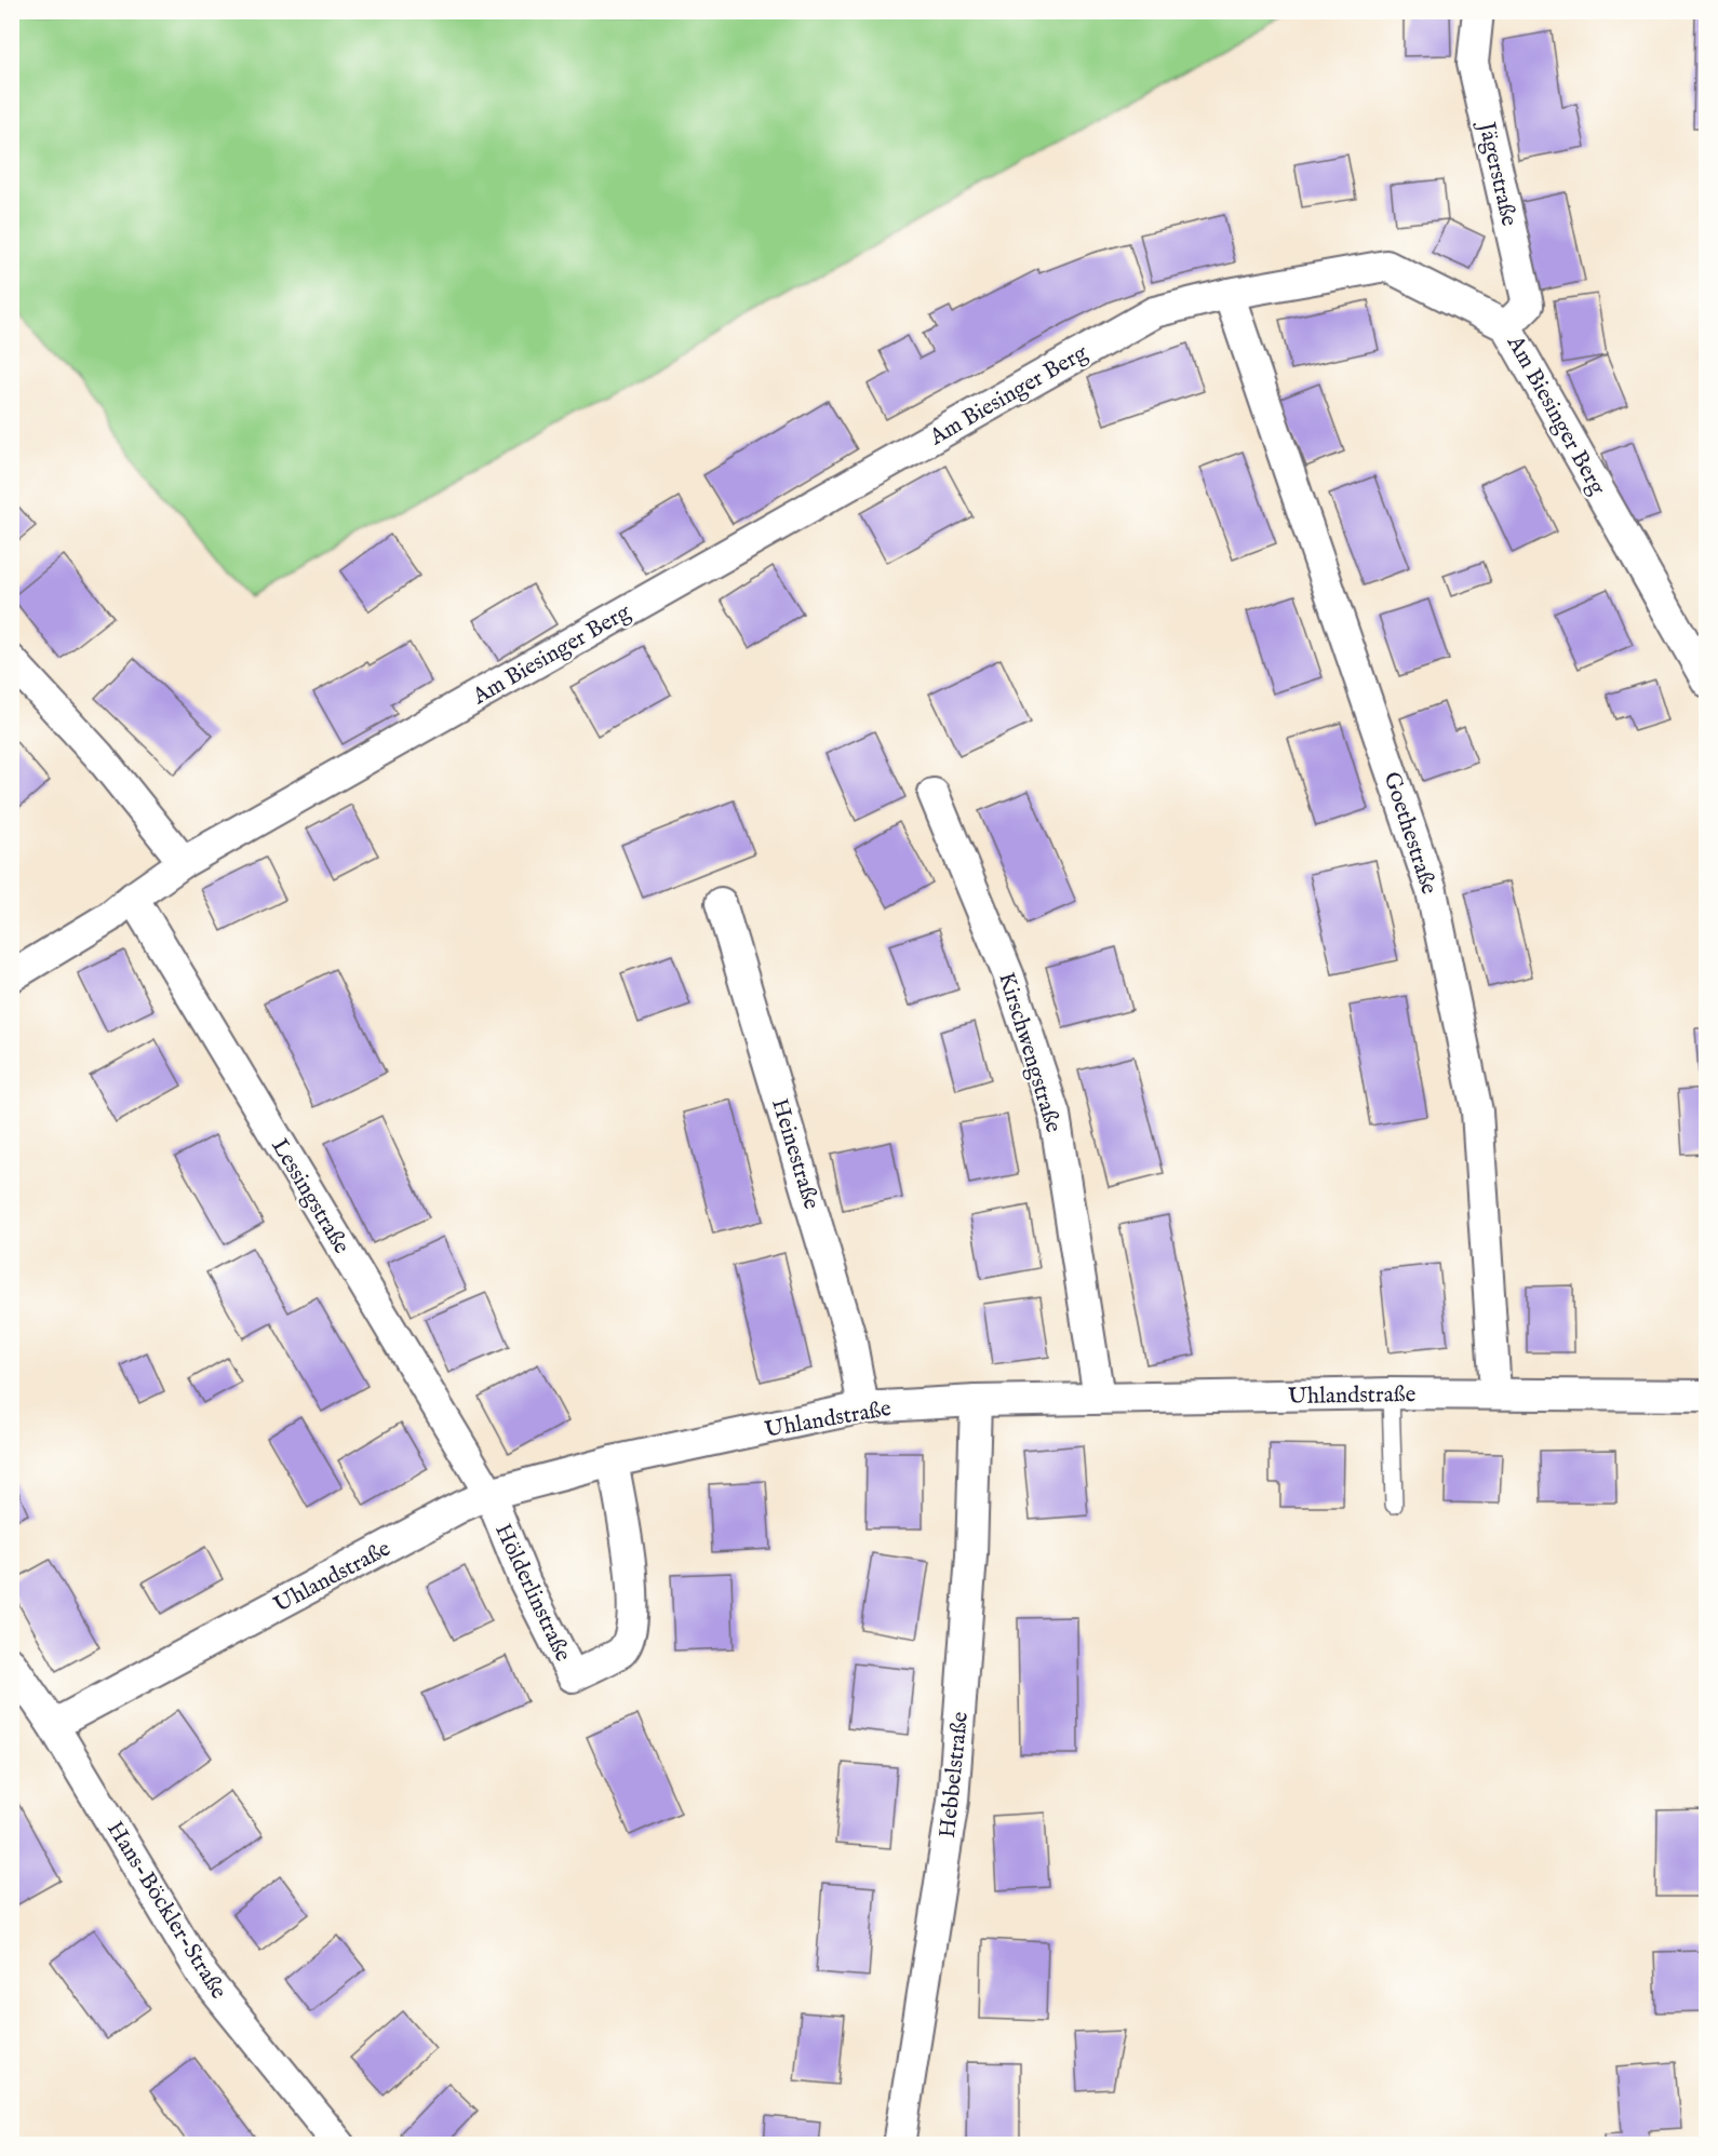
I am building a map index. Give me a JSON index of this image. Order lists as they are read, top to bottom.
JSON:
{
  "streets": {
    "street": [
      "Jägerstraße",
      "Am Biesinger Berg",
      "Goethestraße",
      "Kirschwengstraße",
      "Heinestraße",
      "Lessingstraße",
      "Uhlandstraße",
      "Hölderlinstraße",
      "Hebbelstraße",
      "Hans-Böckler-Straße"
    ]
  },
  "crossings": [
    ["Jägerstraße", "Am Biesinger Berg"],
    ["Am Biesinger Berg", "Goethestraße"],
    ["Am Biesinger Berg", "Lessingstraße"],
    ["Goethestraße", "Uhlandstraße"],
    ["Kirschwengstraße", "Uhlandstraße"],
    ["Heinestraße", "Uhlandstraße"],
    ["Lessingstraße", "Uhlandstraße"],
    ["Lessingstraße", "Hölderlinstraße"],
    ["Uhlandstraße", "Hölderlinstraße"],
    ["Uhlandstraße", "Hebbelstraße"],
    ["Uhlandstraße", "Hans-Böckler-Straße"]
  ]
}
